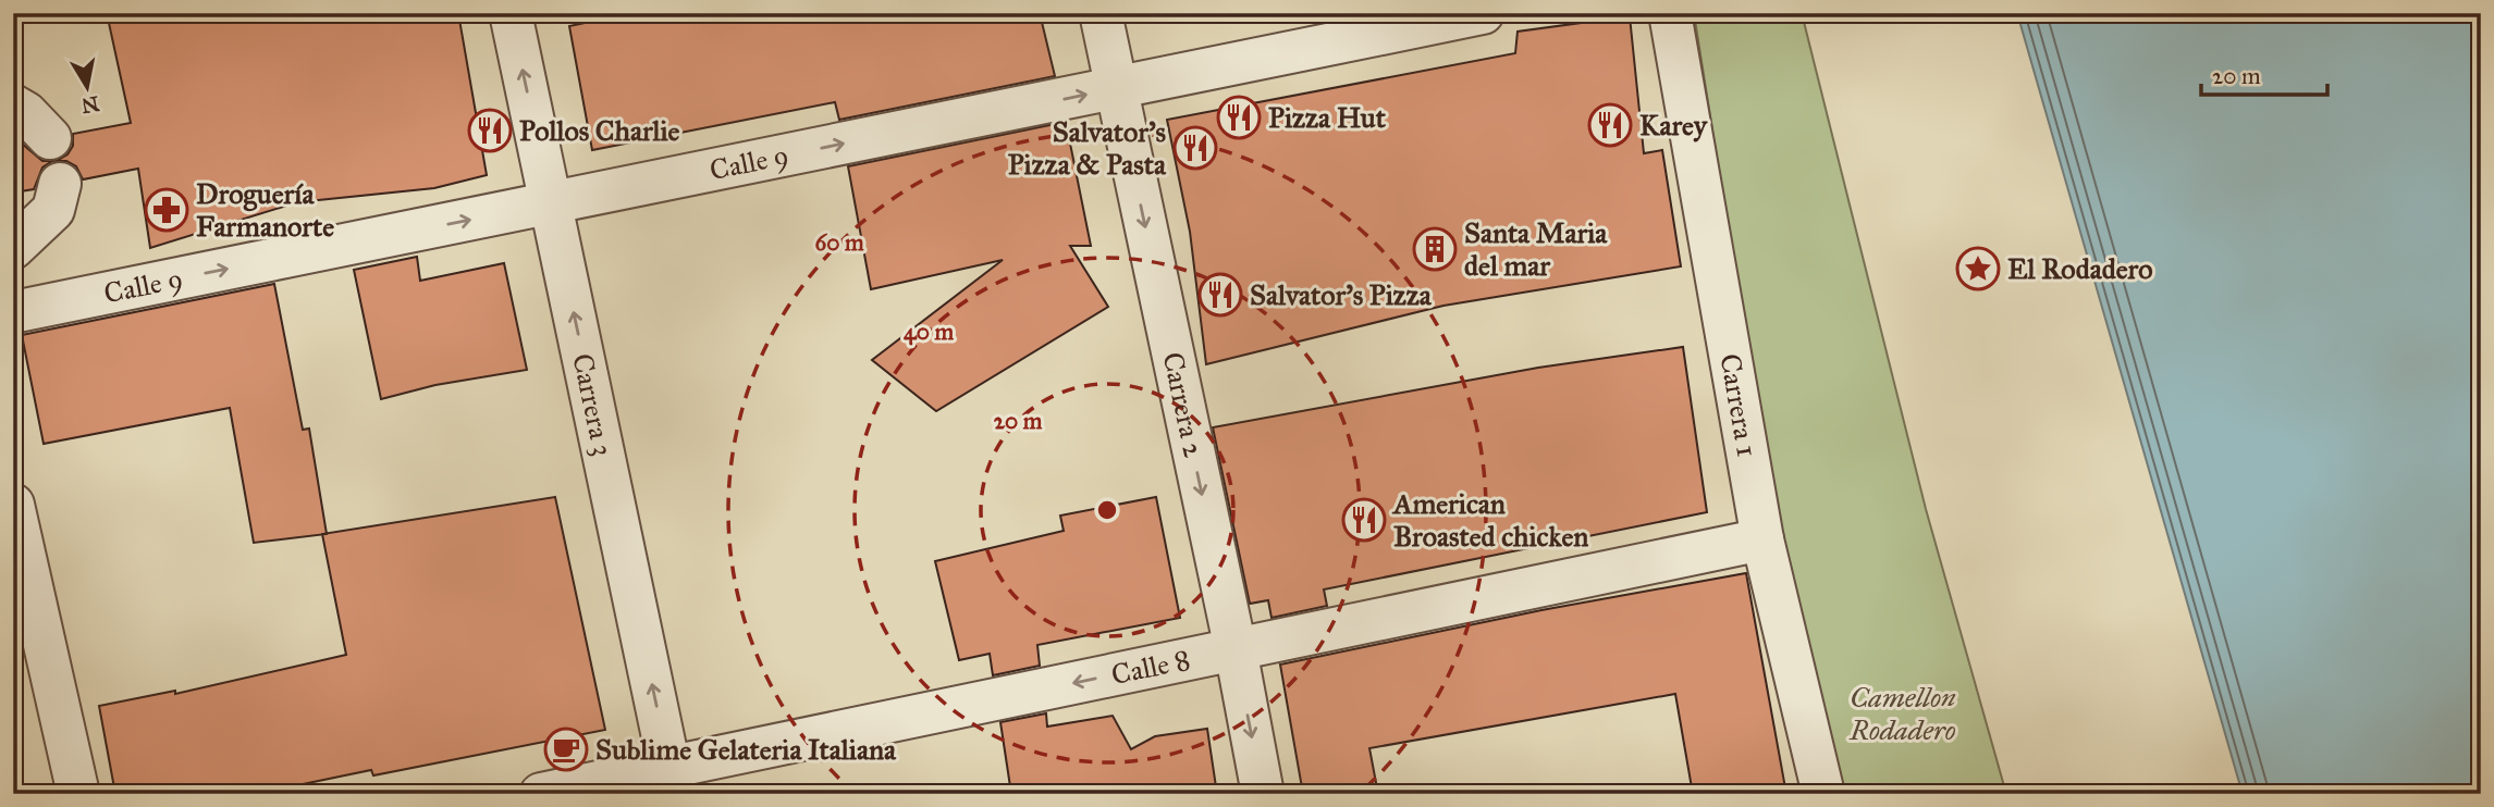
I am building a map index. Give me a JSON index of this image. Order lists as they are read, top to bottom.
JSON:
{
  "streets": {
    "street": [
      "Calle 9",
      "Carrera 3",
      "Carrera 2",
      "Carrera 1",
      "Calle 8"
    ]
  },
  "crossings": [
    ["Calle 9", "Carrera 3"],
    ["Calle 9", "Carrera 2"],
    ["Carrera 3", "Calle 8"],
    ["Carrera 2", "Calle 8"],
    ["Carrera 1", "Calle 8"]
  ],
  "one_way": [
    "Calle 9",
    "Carrera 3",
    "Carrera 2",
    "Calle 8"
  ],
  "parks": ["Camellon Rodadero"],
  "places": {
    "restaurant": [
      "Pizza Hut",
      "Karey",
      "Pollos Charlie",
      "Salvator's Pizza & Pasta",
      "Salvator's Pizza",
      "American Broasted chicken"
    ],
    "pharmacy": ["Droguería Farmanorte"],
    "building": ["Santa Maria del mar"],
    "place": ["El Rodadero"],
    "cafe": ["Sublime Gelateria Italiana"]
  },
  "scale_bar": "20 m",
  "north": "bottom",
  "rings": ["60 m", "40 m", "20 m"]
}
